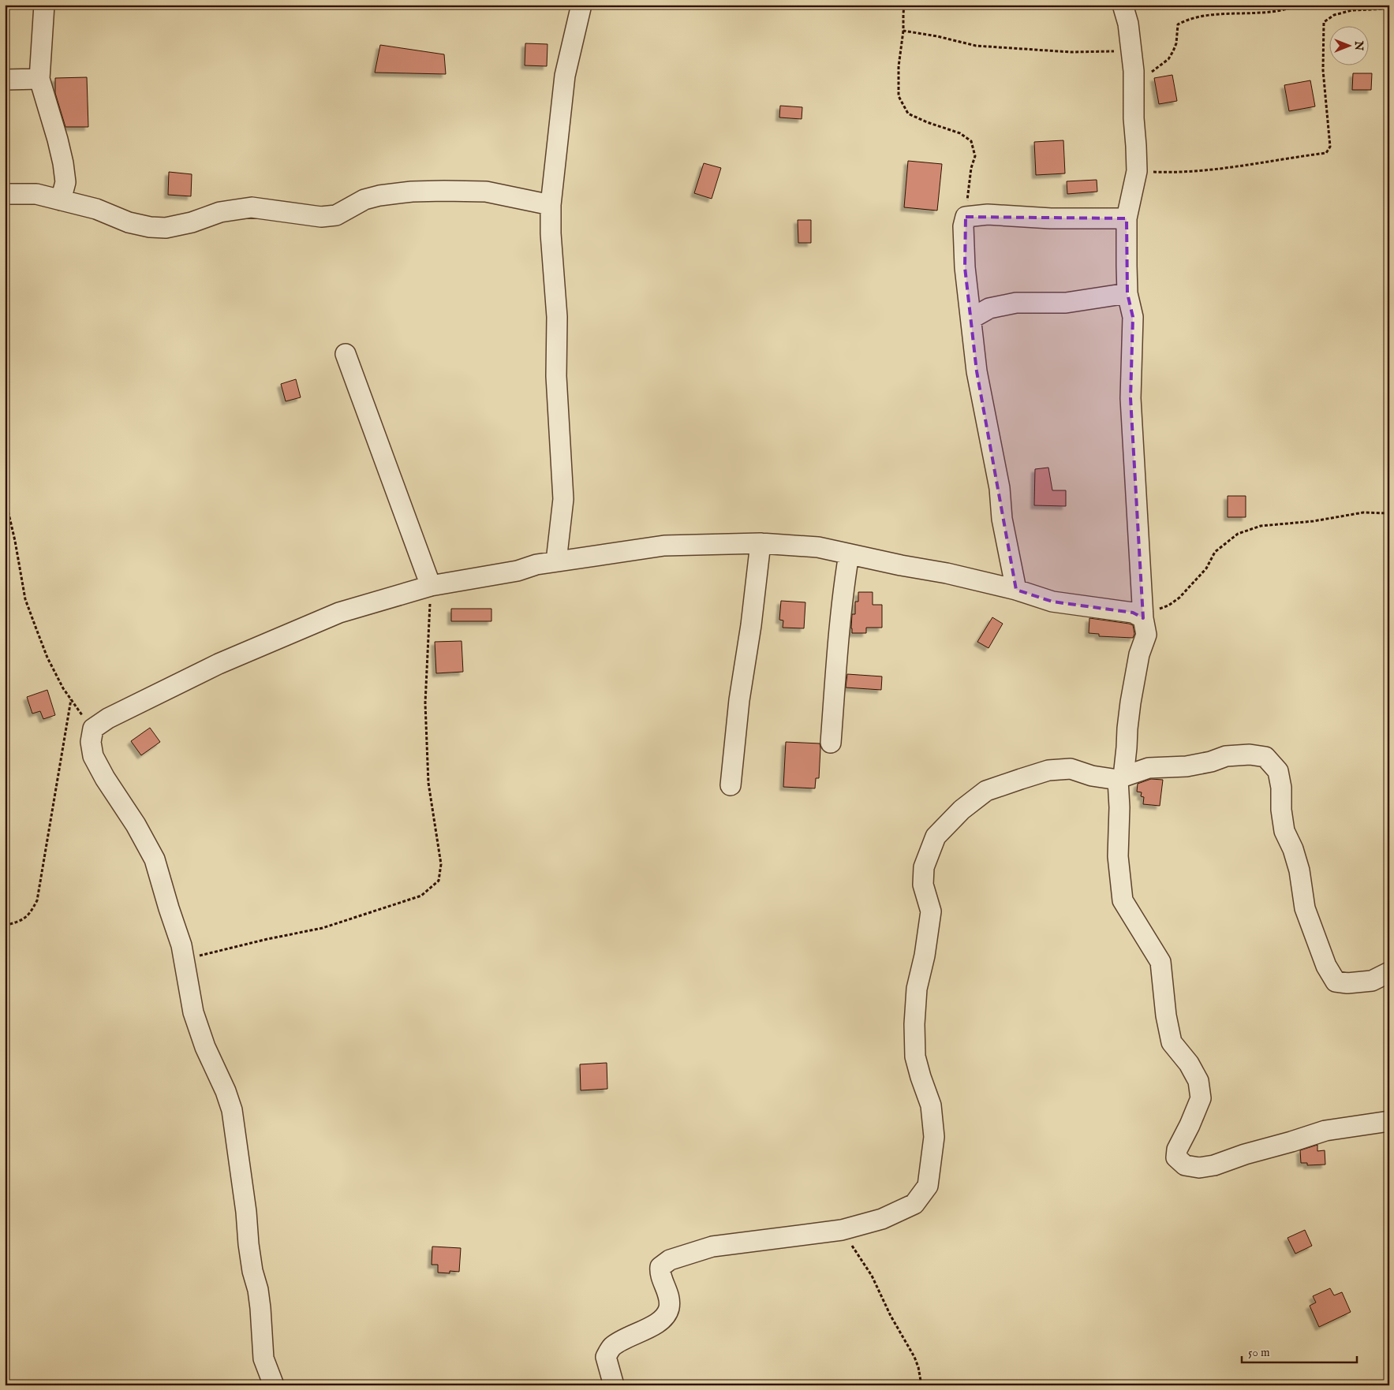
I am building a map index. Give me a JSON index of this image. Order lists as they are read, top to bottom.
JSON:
{
  "scale_bar": "50 m",
  "north": "right"
}
